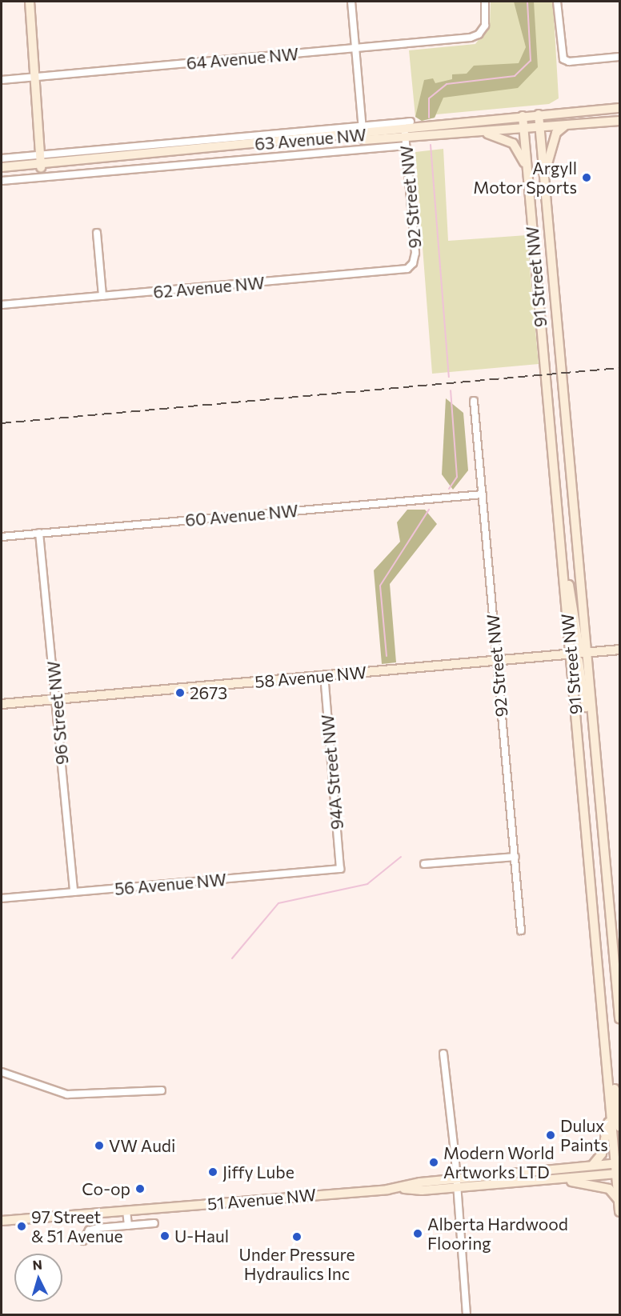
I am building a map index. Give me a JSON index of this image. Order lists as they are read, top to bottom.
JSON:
{
  "streets": {
    "main road": [
      "63 Avenue NW",
      "91 Street NW",
      "58 Avenue NW",
      "51 Avenue NW"
    ],
    "street": [
      "64 Avenue NW",
      "92 Street NW",
      "62 Avenue NW",
      "60 Avenue NW",
      "96 Street NW",
      "94A Street NW",
      "56 Avenue NW"
    ]
  },
  "crossings": [
    ["63 Avenue NW", "92 Street NW"],
    ["63 Avenue NW", "91 Street NW"],
    ["92 Street NW", "62 Avenue NW"],
    ["92 Street NW", "60 Avenue NW"],
    ["92 Street NW", "58 Avenue NW"],
    ["91 Street NW", "58 Avenue NW"],
    ["91 Street NW", "51 Avenue NW"],
    ["60 Avenue NW", "96 Street NW"],
    ["58 Avenue NW", "96 Street NW"],
    ["58 Avenue NW", "94A Street NW"],
    ["96 Street NW", "56 Avenue NW"],
    ["94A Street NW", "56 Avenue NW"]
  ],
  "places": [
    "Argyll Motor Sports",
    "2673",
    "Dulux Paints",
    "VW Audi",
    "Modern World Artworks LTD",
    "Jiffy Lube",
    "Co-op",
    "97 Street & 51 Avenue",
    "Alberta Hardwood Flooring",
    "U-Haul",
    "Under Pressure Hydraulics Inc"
  ],
  "north": "top"
}
